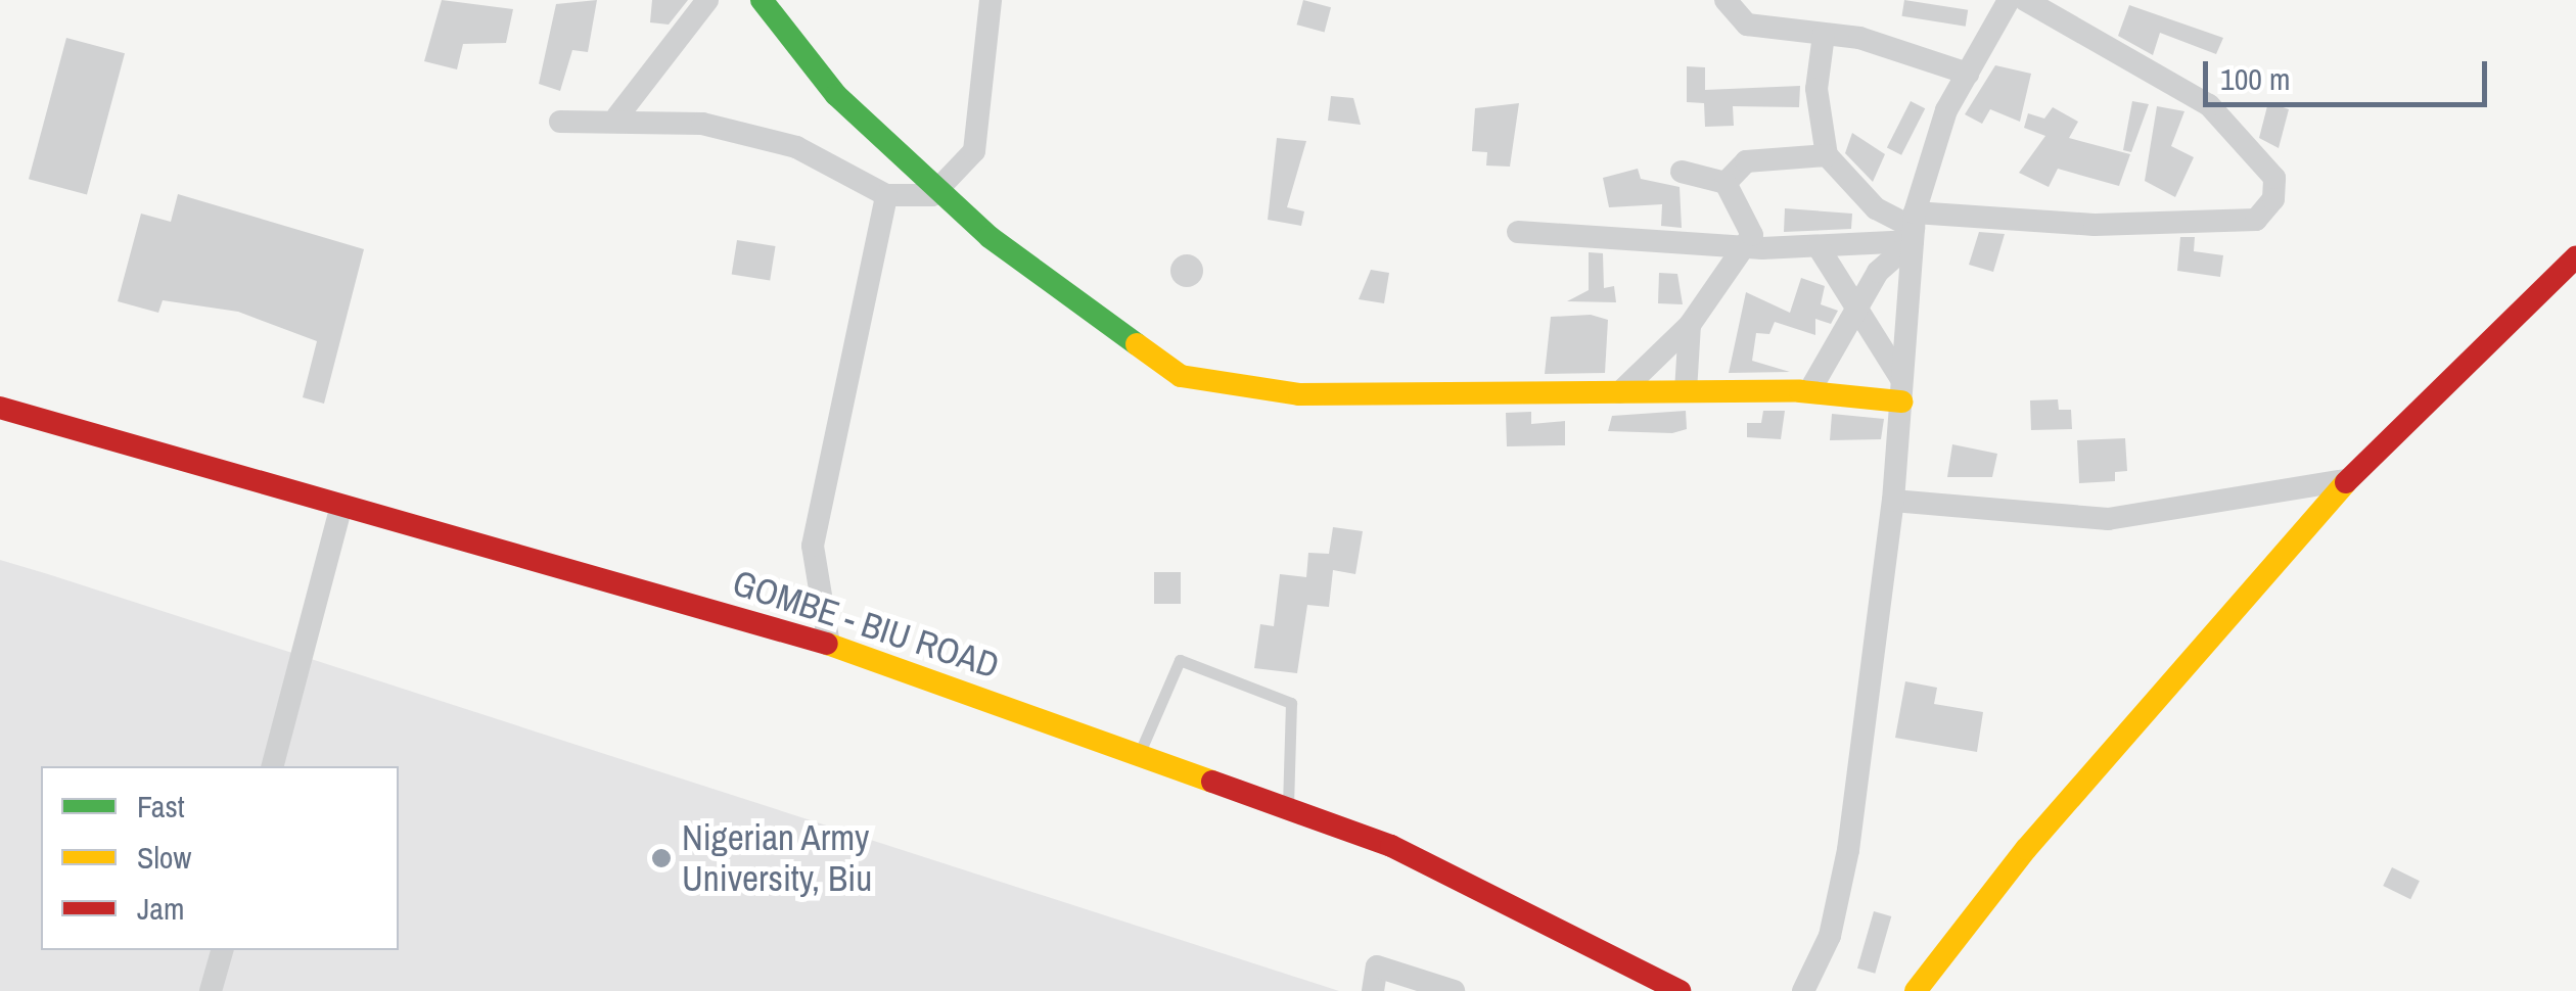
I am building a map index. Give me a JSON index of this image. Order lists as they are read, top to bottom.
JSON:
{
  "streets": {
    "main road": ["GOMBE - BIU ROAD"]
  },
  "places": ["Nigerian Army University, Biu"],
  "legend": ["Fast", "Slow", "Jam"],
  "scale_bar": "100 m"
}
